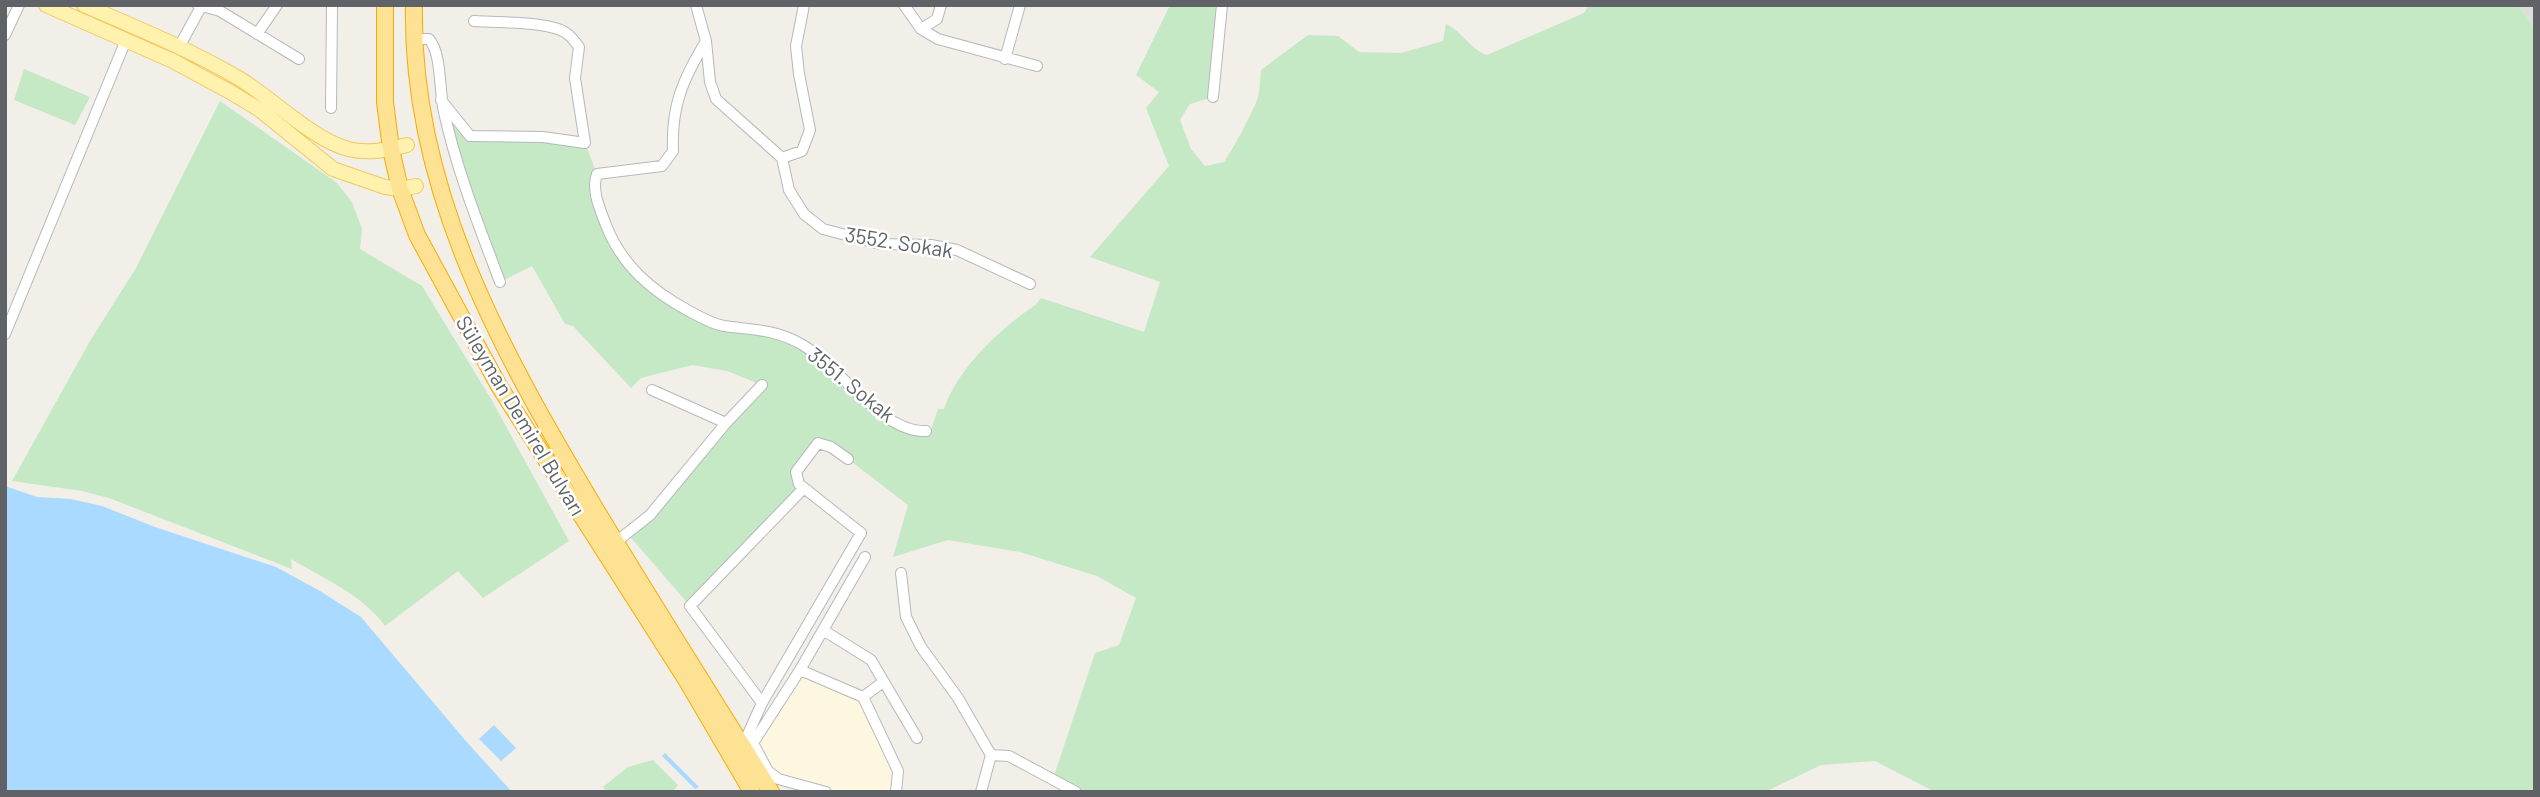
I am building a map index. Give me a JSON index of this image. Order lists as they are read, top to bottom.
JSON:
{
  "streets": {
    "highway": ["Süleyman Demirel Bulvarı"],
    "street": ["3552. Sokak", "3551. Sokak"]
  }
}
